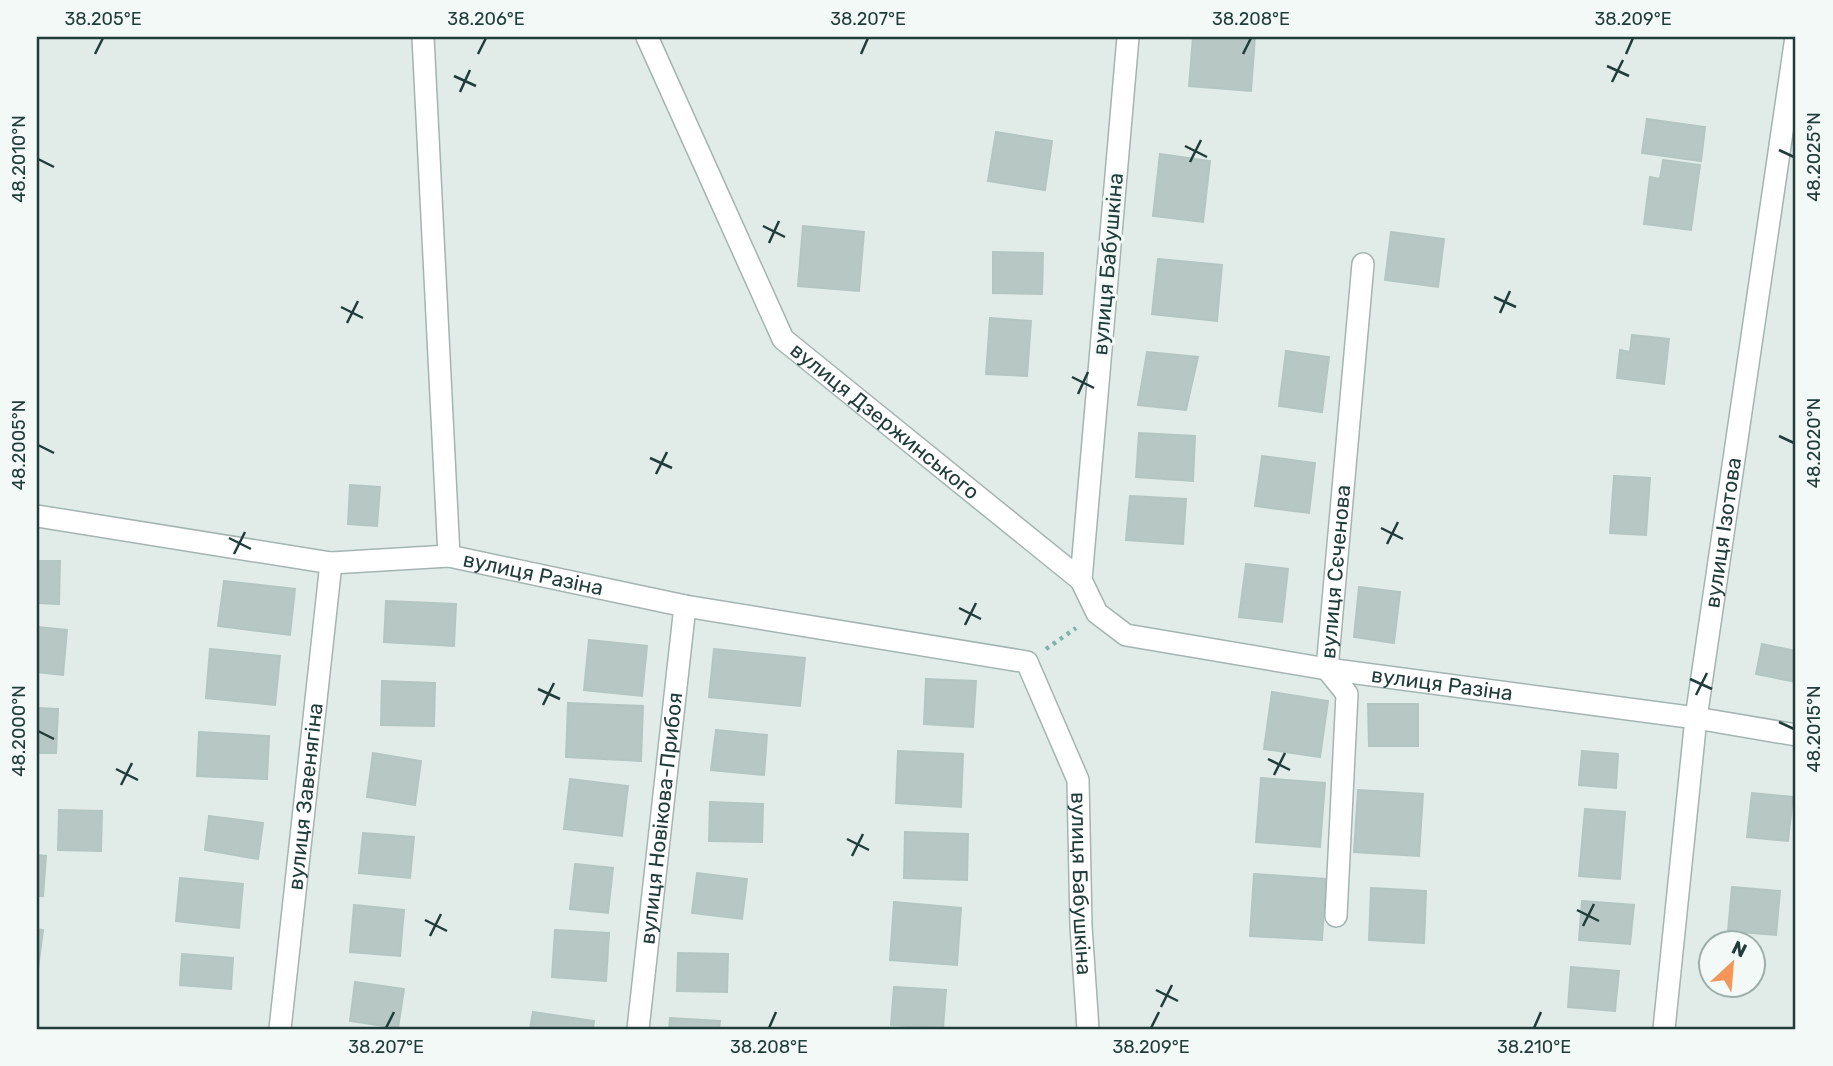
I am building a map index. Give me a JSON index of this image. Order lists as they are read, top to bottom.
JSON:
{
  "streets": {
    "street": [
      "вулиця Бабушкіна",
      "вулиця Дзержинського",
      "вулиця Ізотова",
      "вулиця Сєченова",
      "вулиця Разіна",
      "вулиця Завенягіна",
      "вулиця Новікова-Прибоя"
    ]
  },
  "crossings": [
    ["вулиця Бабушкіна", "вулиця Дзержинського"],
    ["вулиця Бабушкіна", "вулиця Разіна"],
    ["вулиця Ізотова", "вулиця Разіна"],
    ["вулиця Сєченова", "вулиця Разіна"],
    ["вулиця Разіна", "вулиця Завенягіна"],
    ["вулиця Разіна", "вулиця Новікова-Прибоя"]
  ],
  "north": "top right",
  "coordinates": [
    "38.205°E",
    "38.206°E",
    "38.207°E",
    "38.208°E",
    "38.209°E",
    "48.2025°N",
    "48.2010°N",
    "48.2020°N",
    "48.2005°N",
    "48.2015°N",
    "48.2000°N",
    "38.210°E"
  ]
}
